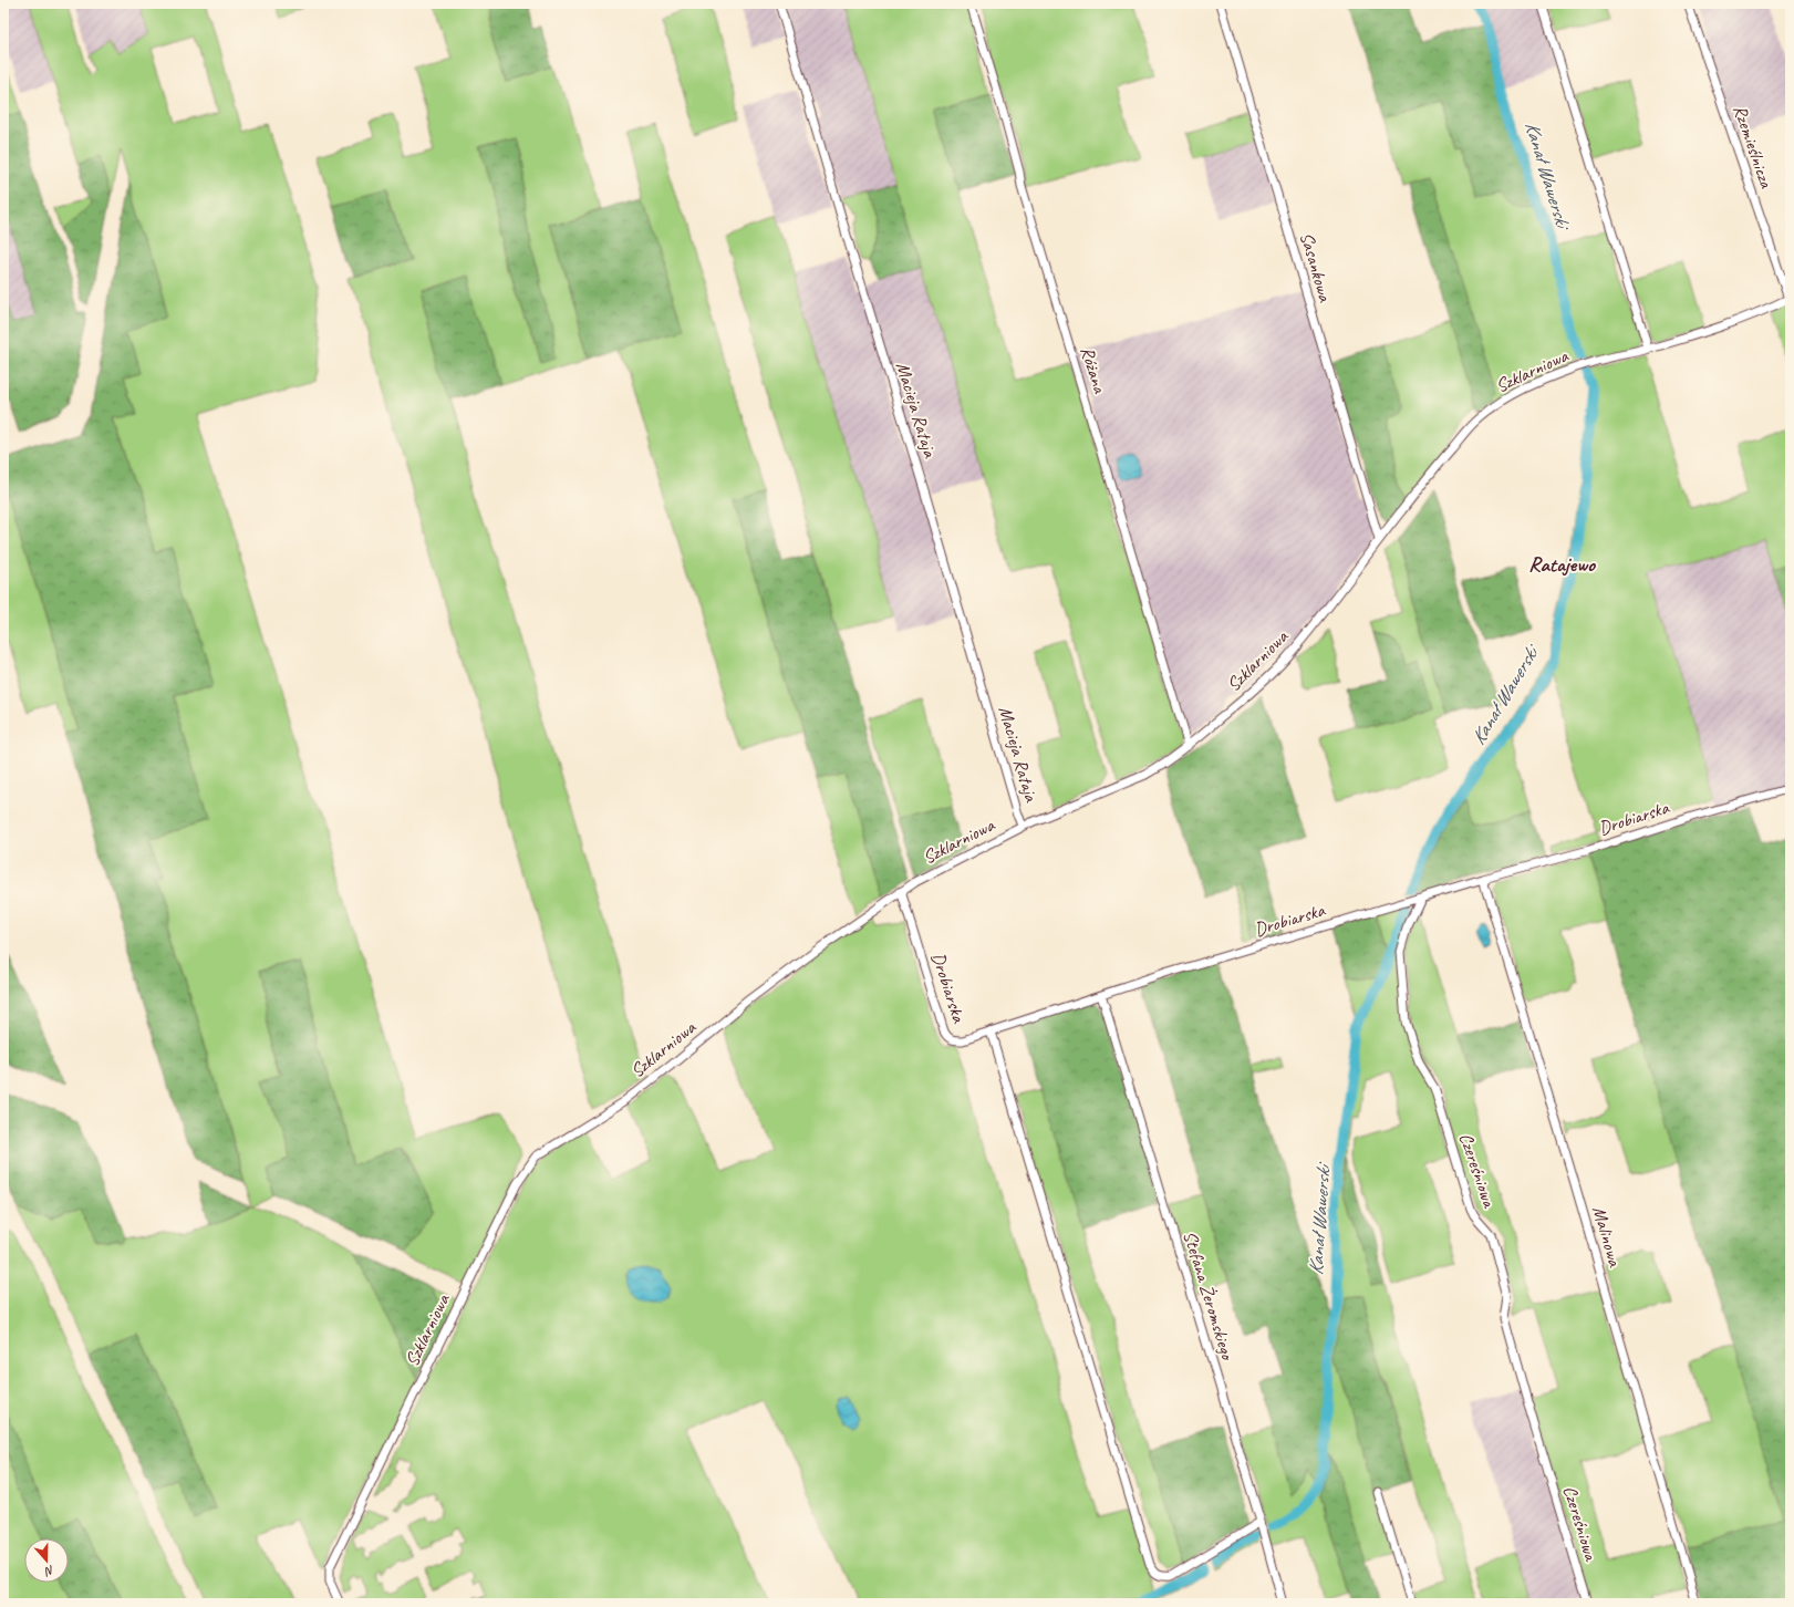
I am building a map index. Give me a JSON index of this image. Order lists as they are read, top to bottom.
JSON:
{
  "streets": {
    "street": [
      "Rzemieślnicza",
      "Sasankowa",
      "Różana",
      "Szklarniowa",
      "Macieja Rataja",
      "Drobiarska",
      "Czereśniowa",
      "Malinowa",
      "Stefana Żeromskiego"
    ]
  },
  "crossings": [
    ["Rzemieślnicza", "Szklarniowa"],
    ["Sasankowa", "Szklarniowa"],
    ["Różana", "Szklarniowa"],
    ["Szklarniowa", "Macieja Rataja"],
    ["Szklarniowa", "Drobiarska"],
    ["Drobiarska", "Czereśniowa"],
    ["Drobiarska", "Malinowa"],
    ["Drobiarska", "Stefana Żeromskiego"]
  ],
  "districts": ["Ratajewo"],
  "water": ["Kanał Wawerski"],
  "north": "bottom"
}
